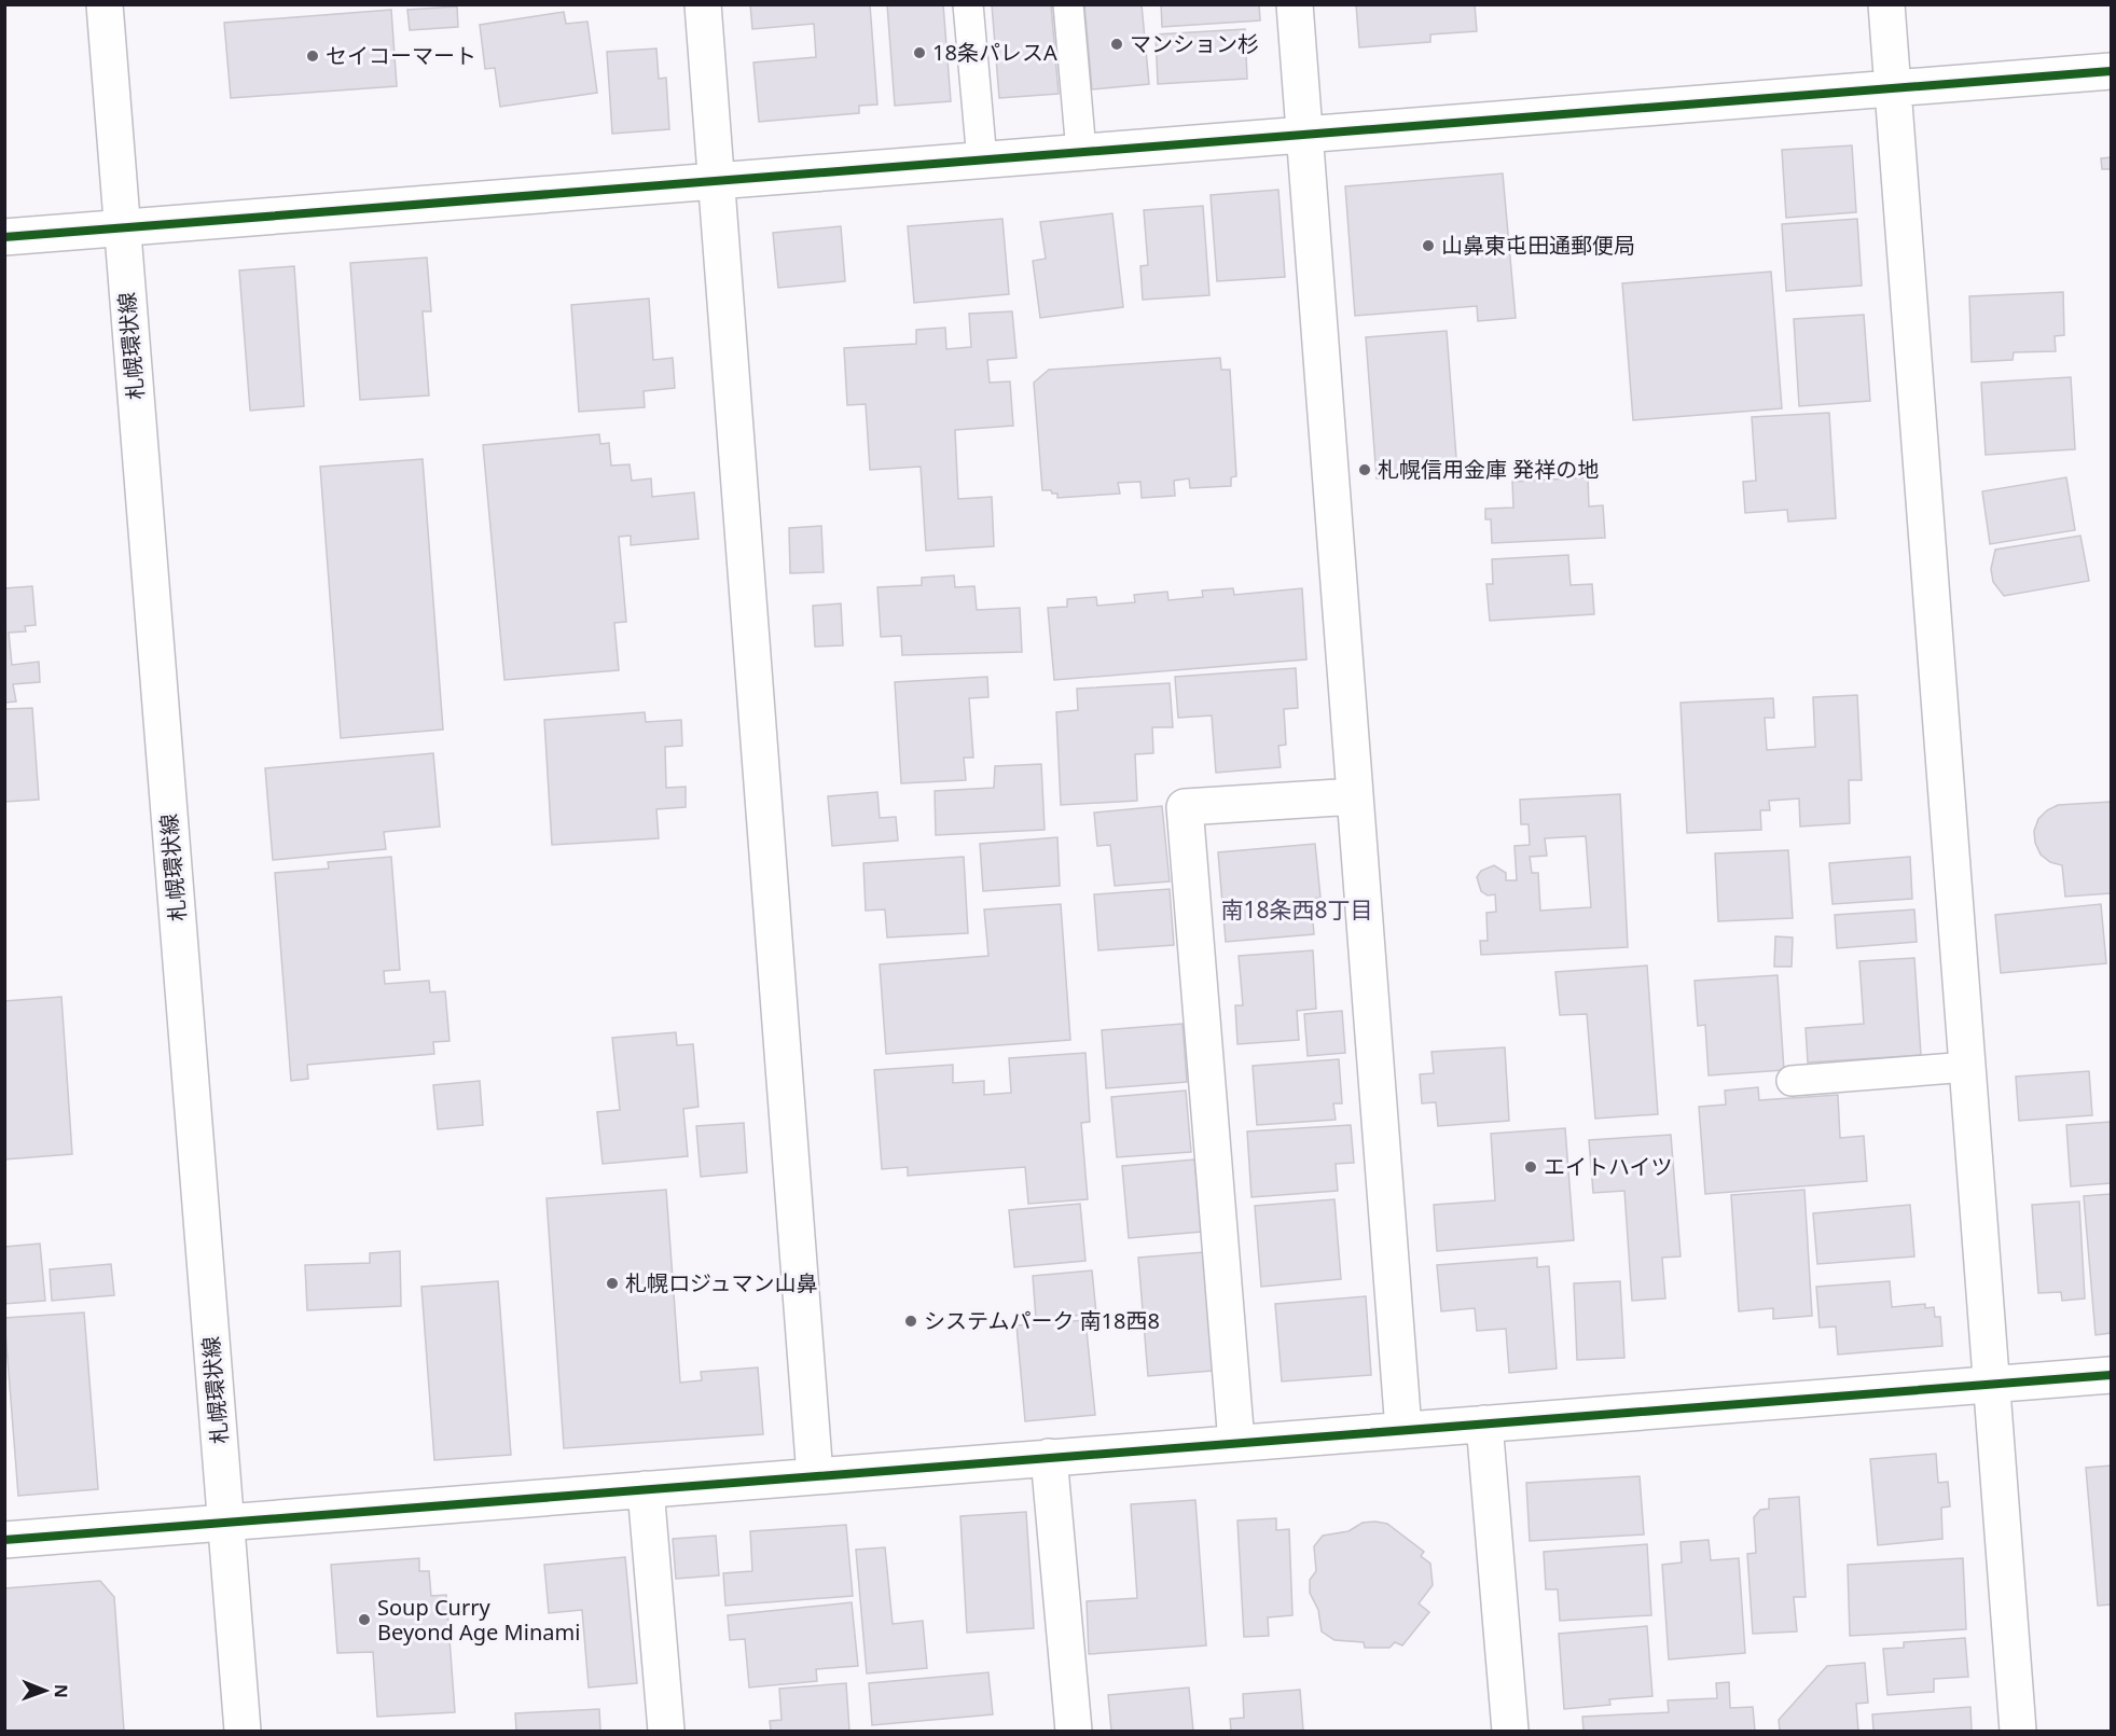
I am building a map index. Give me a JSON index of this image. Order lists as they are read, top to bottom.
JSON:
{
  "streets": {
    "street": ["札幌環状線"]
  },
  "districts": ["南18条西8丁目"],
  "places": [
    "マンション杉",
    "18条パレスA",
    "セイコーマート",
    "山鼻東屯田通郵便局",
    "札幌信用金庫 発祥の地",
    "エイトハイツ",
    "札幌ロジュマン山鼻",
    "システムパーク 南18西8",
    "Soup Curry Beyond Age Minami"
  ],
  "north": "right"
}
